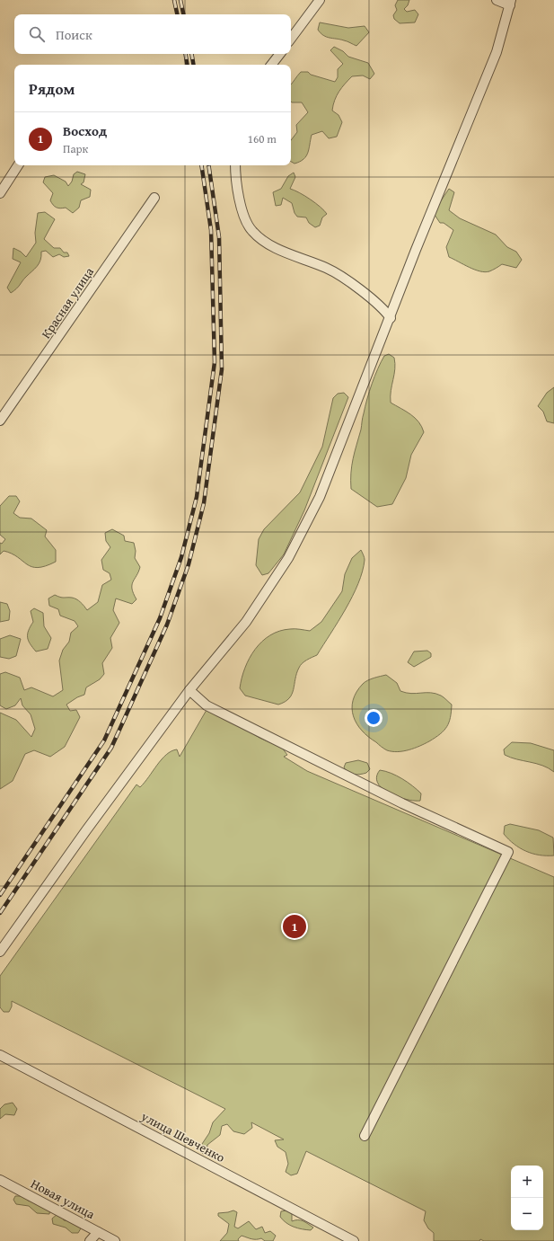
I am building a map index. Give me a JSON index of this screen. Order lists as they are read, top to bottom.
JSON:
{
  "streets": {
    "street": ["Красная улица", "улица Шевченко", "Новая улица"]
  },
  "page": {
    "search": "Поиск",
    "heading": "Рядом",
    "list": [
      {
        "mark": "1",
        "name": "Восход",
        "note": "Парк",
        "value": "160 m"
      }
    ],
    "pins": "1",
    "map_buttons": ["+", "−"]
  }
}
